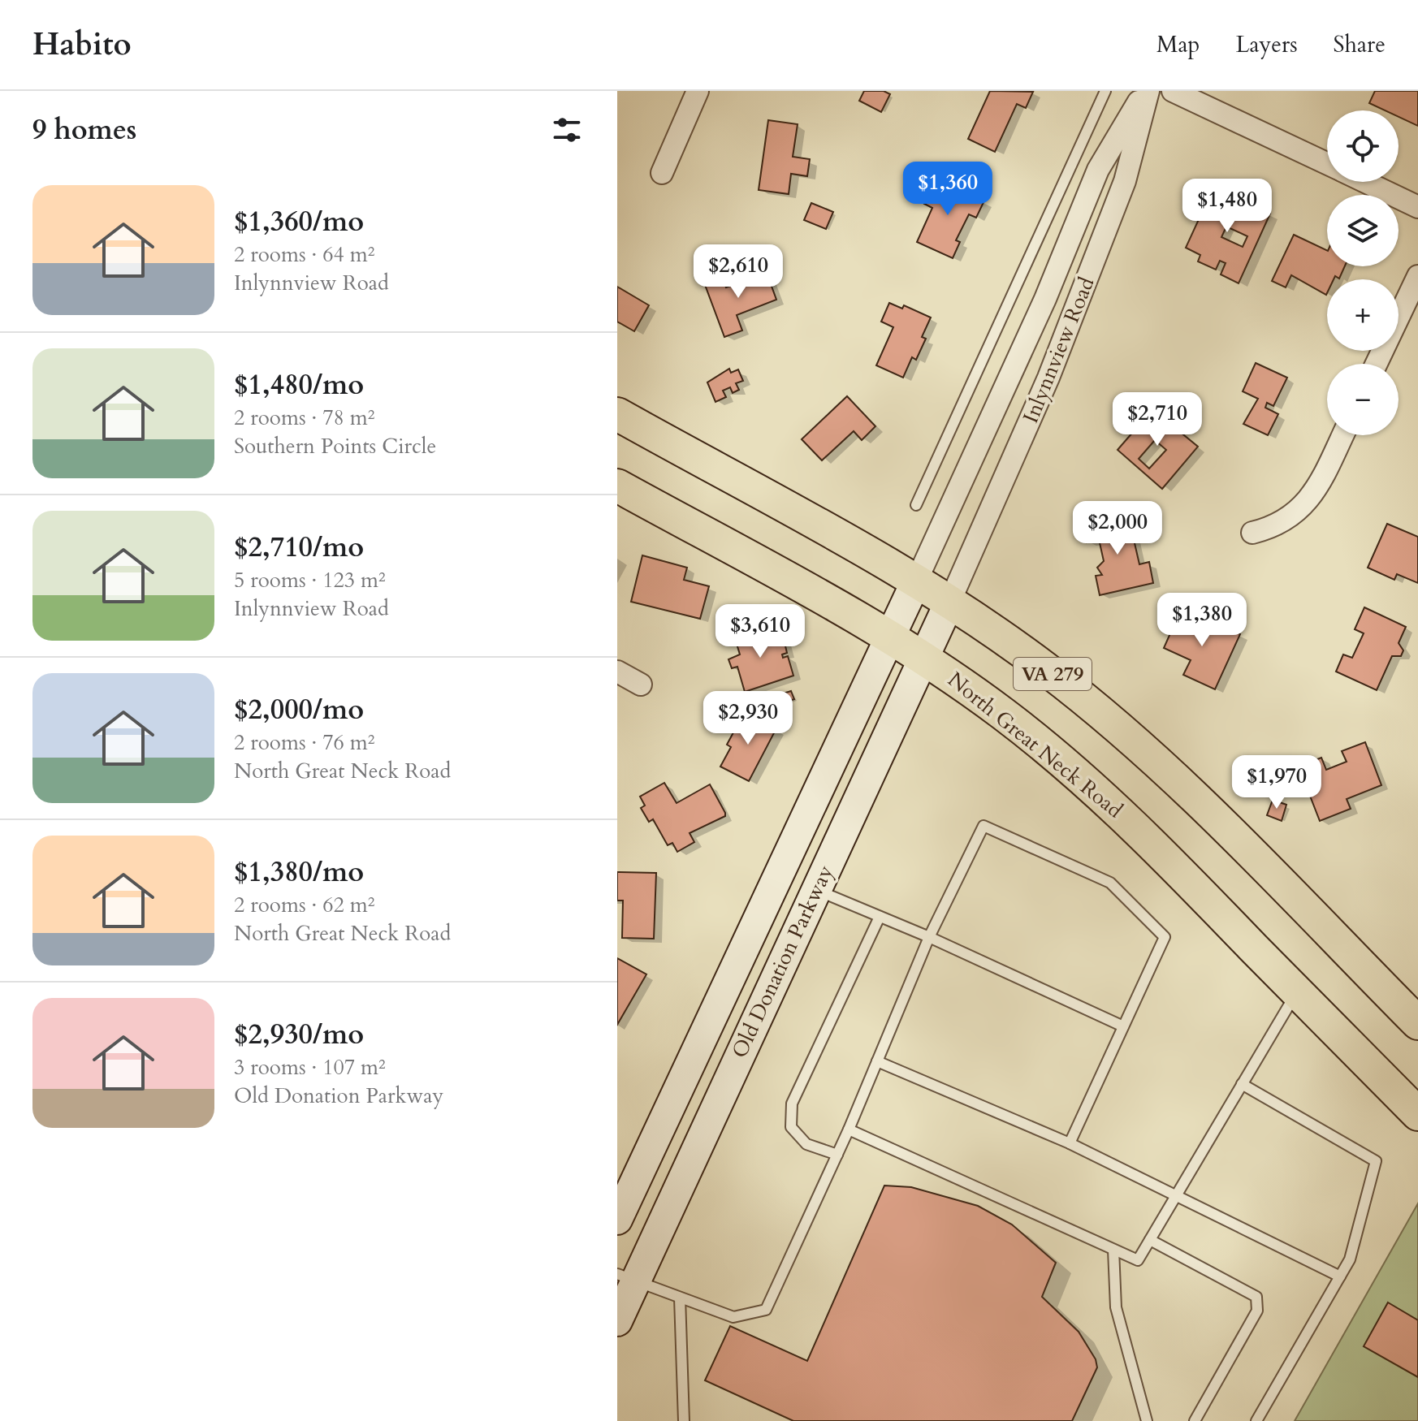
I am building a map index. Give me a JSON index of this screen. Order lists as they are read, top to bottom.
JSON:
{
  "streets": {
    "main road": ["VA 279", "North Great Neck Road"],
    "street": ["Inlynnview Road", "Old Donation Parkway"]
  },
  "crossings": [
    ["Inlynnview Road", "VA 279"],
    ["Inlynnview Road", "Old Donation Parkway"],
    ["VA 279", "Old Donation Parkway"],
    ["North Great Neck Road", "Old Donation Parkway"]
  ],
  "page": {
    "header": "Habito",
    "nav": ["Map", "Layers", "Share"],
    "heading": "9 homes",
    "map_buttons": ["+", "−"],
    "price": [
      "$1,360",
      "$1,480",
      "$2,610",
      "$2,710",
      "$2,000",
      "$1,380",
      "$3,610",
      "$2,930",
      "$1,970"
    ],
    "list": [
      {
        "name": "$1,360/mo",
        "note": "2 rooms · 64 m² · Inlynnview Road"
      },
      {
        "name": "$1,480/mo",
        "note": "2 rooms · 78 m² · Southern Points Circle"
      },
      {
        "name": "$2,710/mo",
        "note": "5 rooms · 123 m² · Inlynnview Road"
      },
      {
        "name": "$2,000/mo",
        "note": "2 rooms · 76 m² · North Great Neck Road"
      },
      {
        "name": "$1,380/mo",
        "note": "2 rooms · 62 m² · North Great Neck Road"
      },
      {
        "name": "$2,930/mo",
        "note": "3 rooms · 107 m² · Old Donation Parkway"
      }
    ]
  }
}
